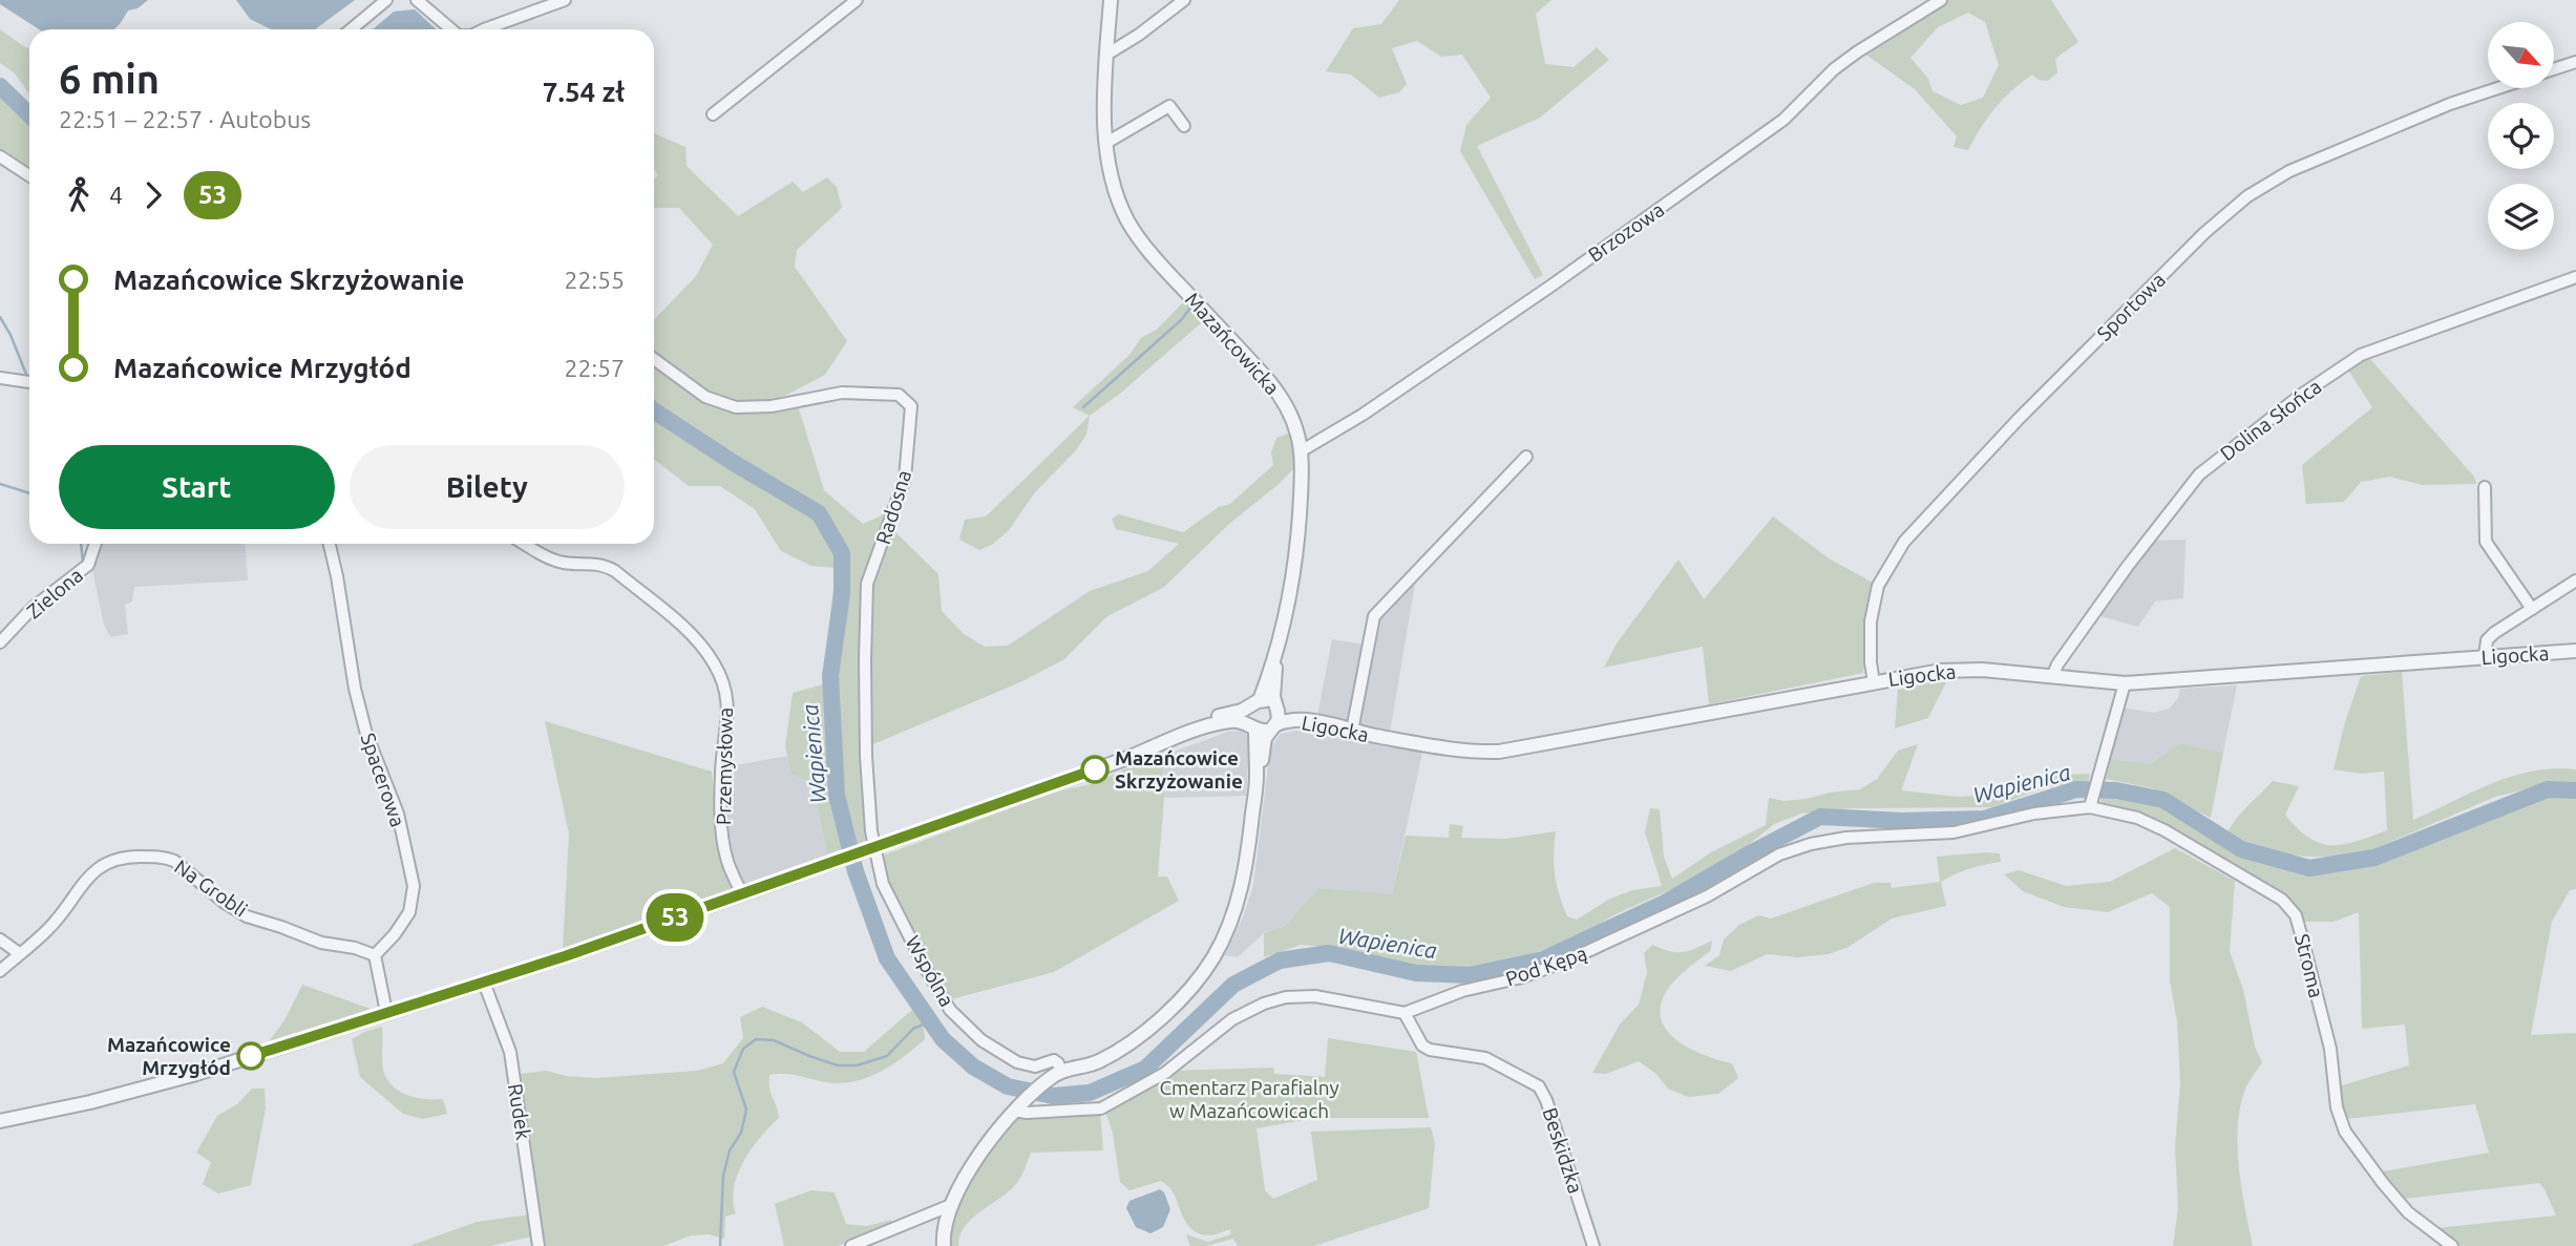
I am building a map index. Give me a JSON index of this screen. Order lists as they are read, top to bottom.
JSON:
{
  "streets": {
    "street": [
      "Brzozowa",
      "Sportowa",
      "Mazańcowicka",
      "Dolina Słońca",
      "Radosna",
      "Zielona",
      "Ligocka",
      "Przemysłowa",
      "Spacerowa",
      "Na Grobli",
      "Pod Kępą",
      "Stroma",
      "Wspólna",
      "Rudek",
      "Beskidzka"
    ]
  },
  "crossings": [
    ["Brzozowa", "Mazańcowicka"],
    ["Sportowa", "Ligocka"],
    ["Mazańcowicka", "Ligocka"],
    ["Dolina Słońca", "Ligocka"],
    ["Radosna", "Wspólna"],
    ["Spacerowa", "Na Grobli"],
    ["Pod Kępą", "Stroma"],
    ["Pod Kępą", "Beskidzka"]
  ],
  "water": ["Wapienica"],
  "parks": ["Cmentarz Parafialny w Mazańcowicach"],
  "places": ["Mazańcowice Skrzyżowanie", "Mazańcowice Mrzygłód"],
  "lines": ["bus line 53"],
  "north": "bottom right",
  "page": {
    "on_map": "53",
    "heading": ["6 min", "22:51 – 22:57 · Autobus", "7.54 zł"],
    "legs": ["4", "53"],
    "list": [
      {
        "name": "Mazańcowice Skrzyżowanie",
        "value": "22:55"
      },
      {
        "name": "Mazańcowice Mrzygłód",
        "value": "22:57"
      }
    ],
    "buttons": ["Start", "Bilety"]
  }
}
